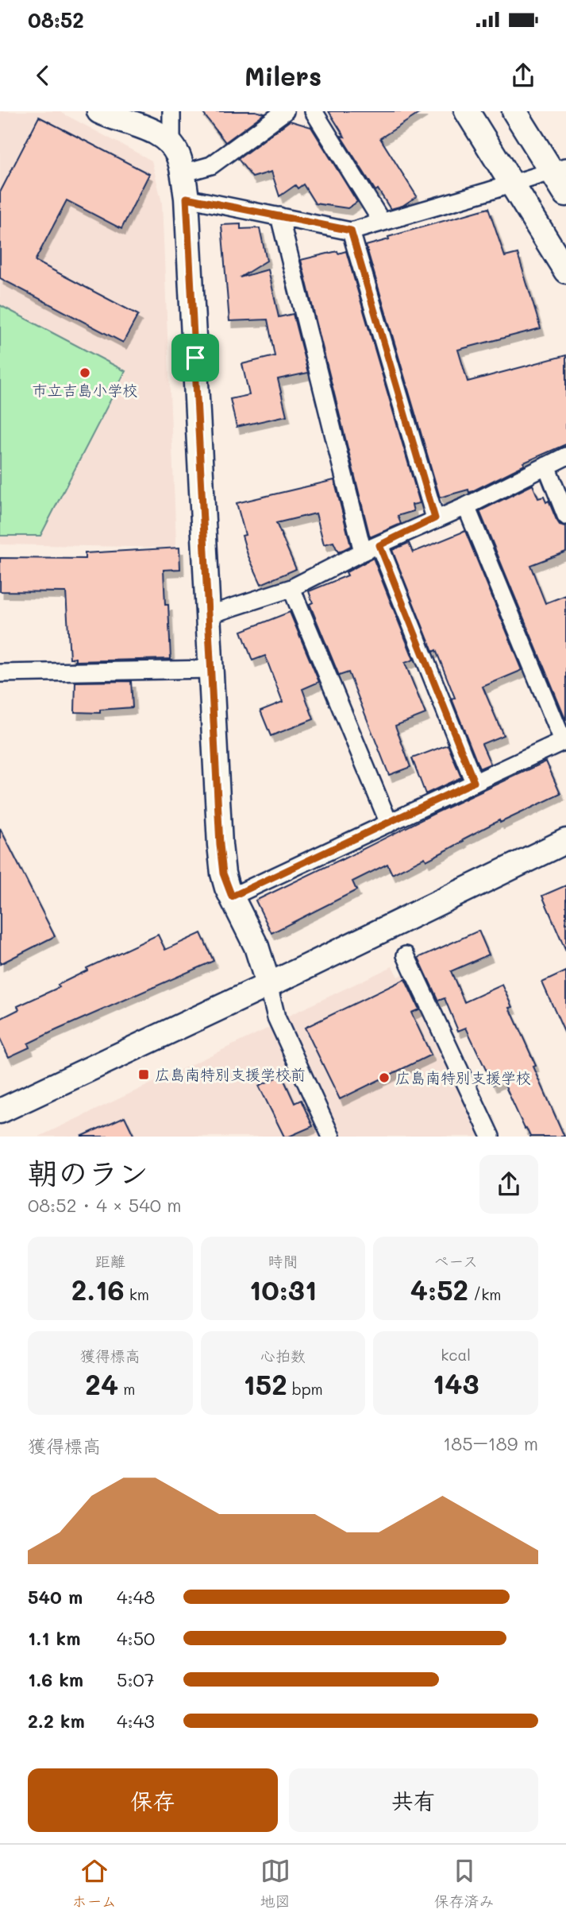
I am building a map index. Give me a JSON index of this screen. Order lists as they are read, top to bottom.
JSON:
{
  "places": {
    "other": ["市立吉島小学校", "広島南特別支援学校"],
    "transit": ["広島南特別支援学校前"]
  },
  "page": {
    "status": "08:52",
    "header": "Milers",
    "heading": ["朝のラン", "08:52 · 4 × 540 m"],
    "stats": [
      ["距離", "2.16 km"],
      ["時間", "10:31"],
      ["ペース", "4:52 /km"],
      ["獲得標高", "24 m"],
      ["心拍数", "152 bpm"],
      ["kcal", "143"]
    ],
    "chart": ["獲得標高", "185–189 m"],
    "list": [
      {
        "name": "540 m",
        "note": "4:48"
      },
      {
        "name": "1.1 km",
        "note": "4:50"
      },
      {
        "name": "1.6 km",
        "note": "5:07"
      },
      {
        "name": "2.2 km",
        "note": "4:43"
      }
    ],
    "buttons": ["保存", "共有"],
    "tabs": ["ホーム", "地図", "保存済み"]
  }
}
